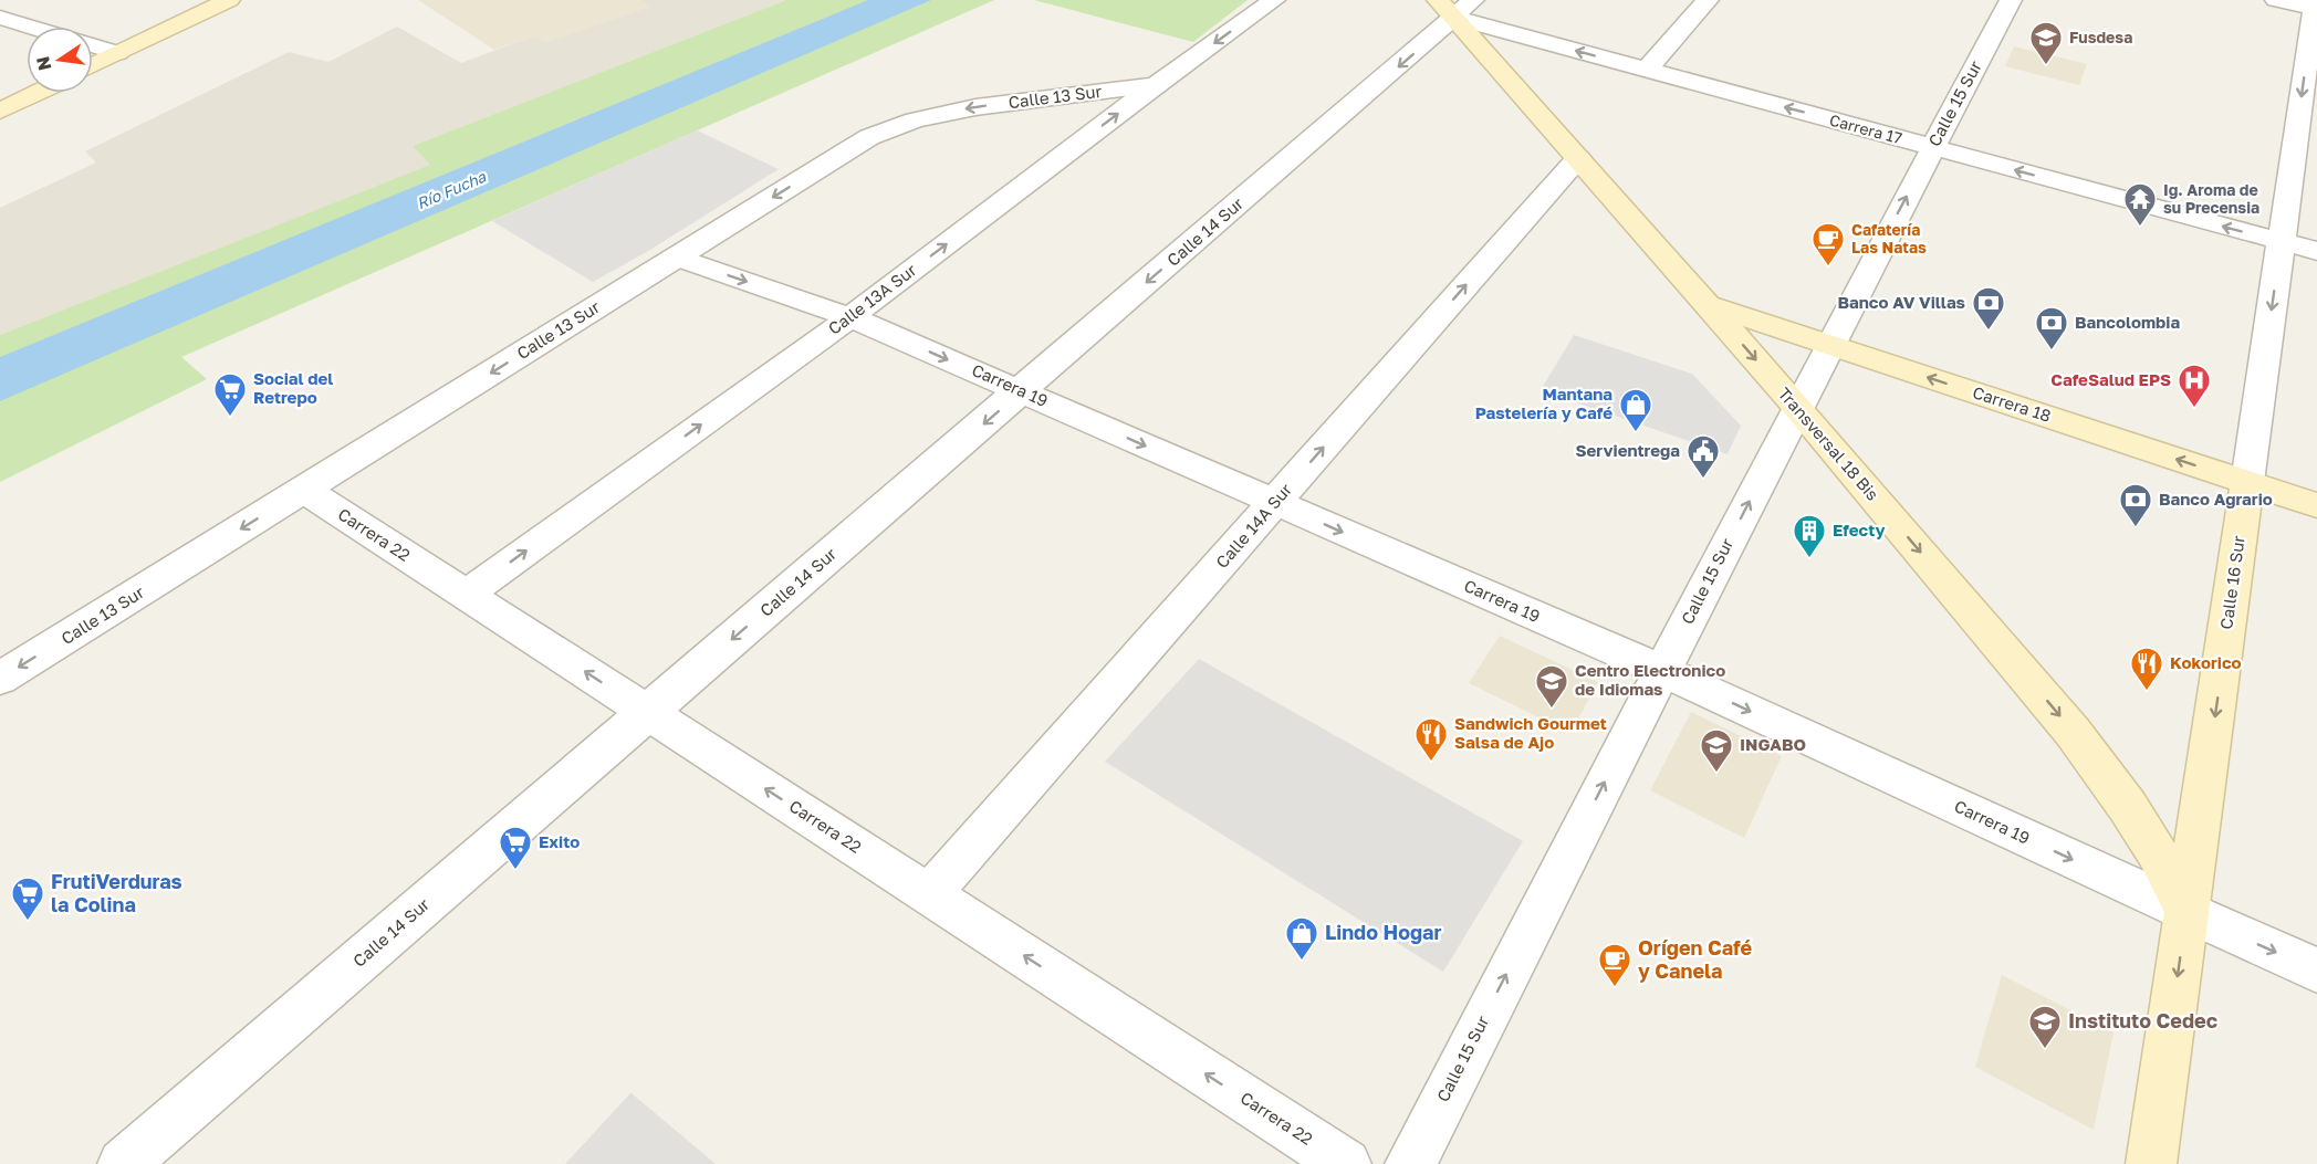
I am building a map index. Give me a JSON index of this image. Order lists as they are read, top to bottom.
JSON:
{
  "streets": {
    "main road": ["Carrera 18", "Transversal 18 Bis", "Calle 16 Sur"],
    "street": [
      "Calle 13 Sur",
      "Calle 15 Sur",
      "Carrera 17",
      "Calle 14 Sur",
      "Calle 13A Sur",
      "Carrera 19",
      "Calle 14A Sur",
      "Carrera 22"
    ]
  },
  "crossings": [
    ["Calle 13 Sur", "Calle 13A Sur"],
    ["Calle 13 Sur", "Carrera 19"],
    ["Calle 13 Sur", "Carrera 22"],
    ["Calle 15 Sur", "Carrera 17"],
    ["Calle 15 Sur", "Carrera 19"],
    ["Calle 15 Sur", "Carrera 18"],
    ["Calle 15 Sur", "Transversal 18 Bis"],
    ["Carrera 17", "Calle 14 Sur"],
    ["Carrera 17", "Transversal 18 Bis"],
    ["Carrera 17", "Calle 16 Sur"],
    ["Calle 14 Sur", "Carrera 19"],
    ["Calle 14 Sur", "Transversal 18 Bis"],
    ["Calle 14 Sur", "Carrera 22"],
    ["Calle 13A Sur", "Carrera 19"],
    ["Calle 13A Sur", "Carrera 22"],
    ["Carrera 19", "Transversal 18 Bis"],
    ["Carrera 19", "Calle 14A Sur"],
    ["Carrera 19", "Calle 16 Sur"],
    ["Carrera 18", "Transversal 18 Bis"],
    ["Carrera 18", "Calle 16 Sur"],
    ["Transversal 18 Bis", "Calle 14A Sur"],
    ["Transversal 18 Bis", "Calle 16 Sur"],
    ["Calle 14A Sur", "Carrera 22"]
  ],
  "one_way": [
    "Calle 13 Sur",
    "Calle 15 Sur",
    "Carrera 17",
    "Calle 14 Sur",
    "Carrera 19",
    "Carrera 18",
    "Transversal 18 Bis",
    "Calle 14A Sur",
    "Carrera 22",
    "Calle 16 Sur"
  ],
  "water": ["Río Fucha"],
  "places": {
    "school or university": [
      "Fusdesa",
      "Centro Electronico de Idiomas",
      "INGABO",
      "Instituto Cedec"
    ],
    "temple": ["Ig. Aroma de su Precensia"],
    "cafe": ["Cafatería Las Natas", "Orígen Café y Canela"],
    "bank": ["Banco AV Villas", "Bancolombia", "Banco Agrario"],
    "hospital": ["CafeSalud EPS"],
    "supermarket": ["Social del Retrepo", "Exito", "FrutiVerduras la Colina"],
    "shop": ["Mantana Pastelería y Café", "Lindo Hogar"],
    "public building": ["Servientrega"],
    "building": ["Efecty"],
    "restaurant": ["Kokorico", "Sandwich Gourmet Salsa de Ajo"]
  },
  "north": "left"
}
